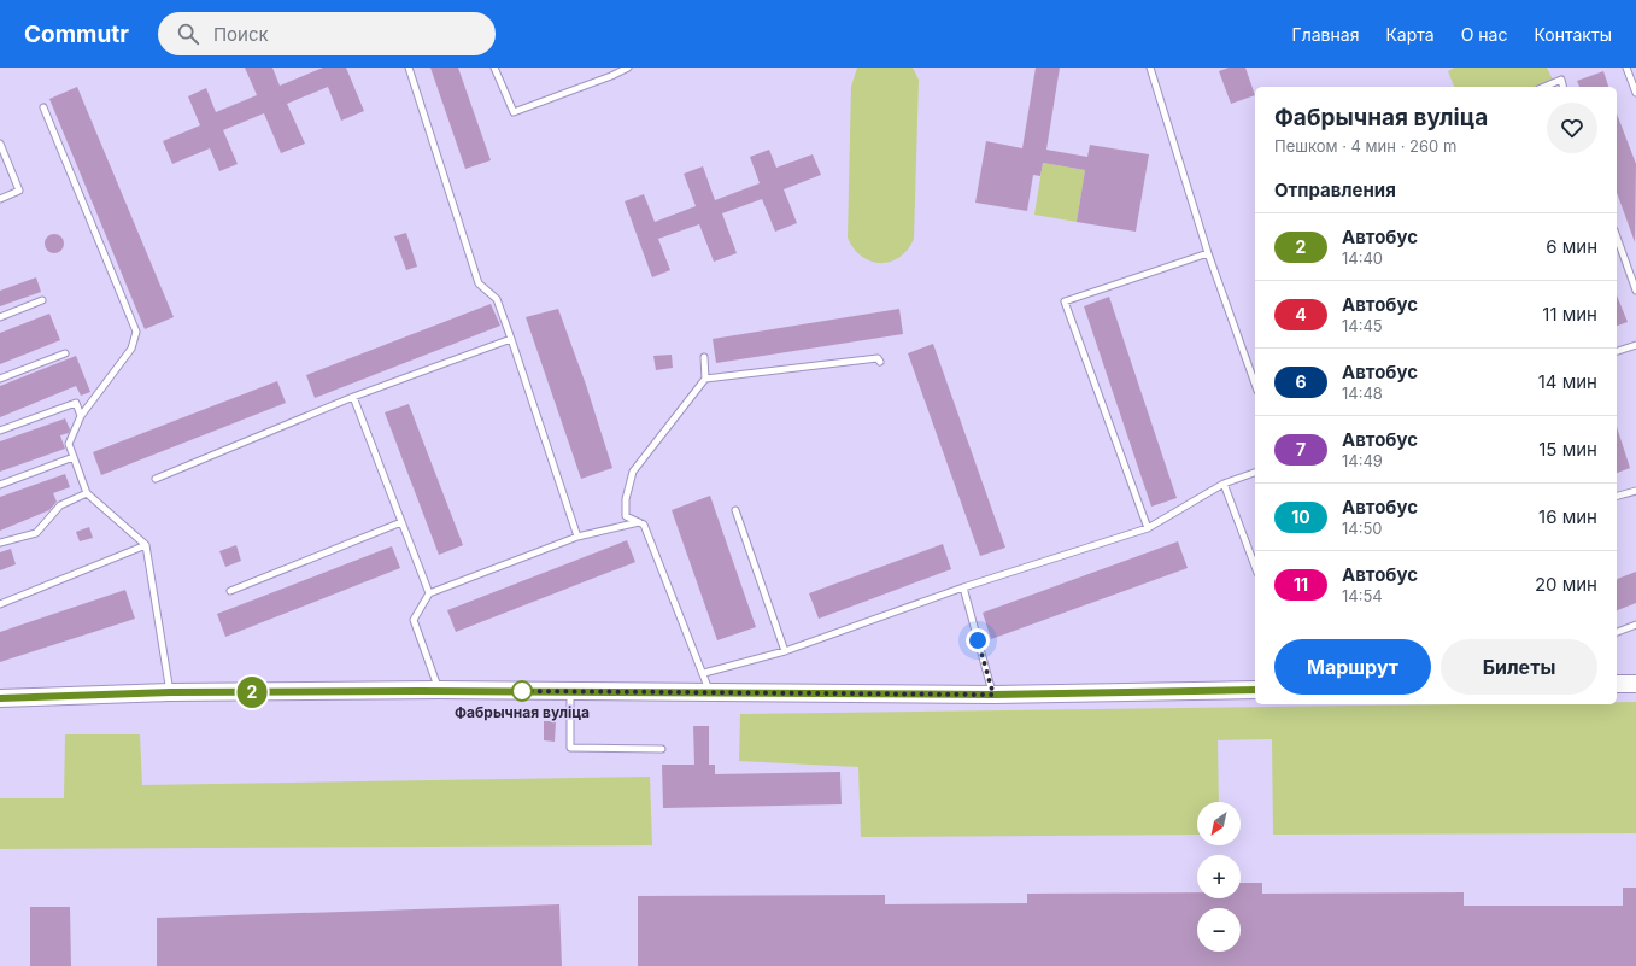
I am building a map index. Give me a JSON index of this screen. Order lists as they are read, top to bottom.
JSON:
{
  "places": ["Фабрычная вуліца"],
  "lines": ["bus line 2"],
  "north": "bottom left",
  "page": {
    "header": "Commutr",
    "search": "Поиск",
    "nav": [
      "Главная",
      "Карта",
      "О нас",
      "Контакты"
    ],
    "on_map": "2",
    "heading": [
      ["Фабрычная вуліца", "Пешком · 4 мин · 260 m"],
      "Отправления"
    ],
    "list": [
      {
        "mark": "2",
        "name": "Автобус",
        "note": "14:40",
        "value": "6 мин"
      },
      {
        "mark": "4",
        "name": "Автобус",
        "note": "14:45",
        "value": "11 мин"
      },
      {
        "mark": "6",
        "name": "Автобус",
        "note": "14:48",
        "value": "14 мин"
      },
      {
        "mark": "7",
        "name": "Автобус",
        "note": "14:49",
        "value": "15 мин"
      },
      {
        "mark": "10",
        "name": "Автобус",
        "note": "14:50",
        "value": "16 мин"
      },
      {
        "mark": "11",
        "name": "Автобус",
        "note": "14:54",
        "value": "20 мин"
      }
    ],
    "buttons": ["Маршрут", "Билеты"],
    "map_buttons": ["+", "−"]
  }
}
